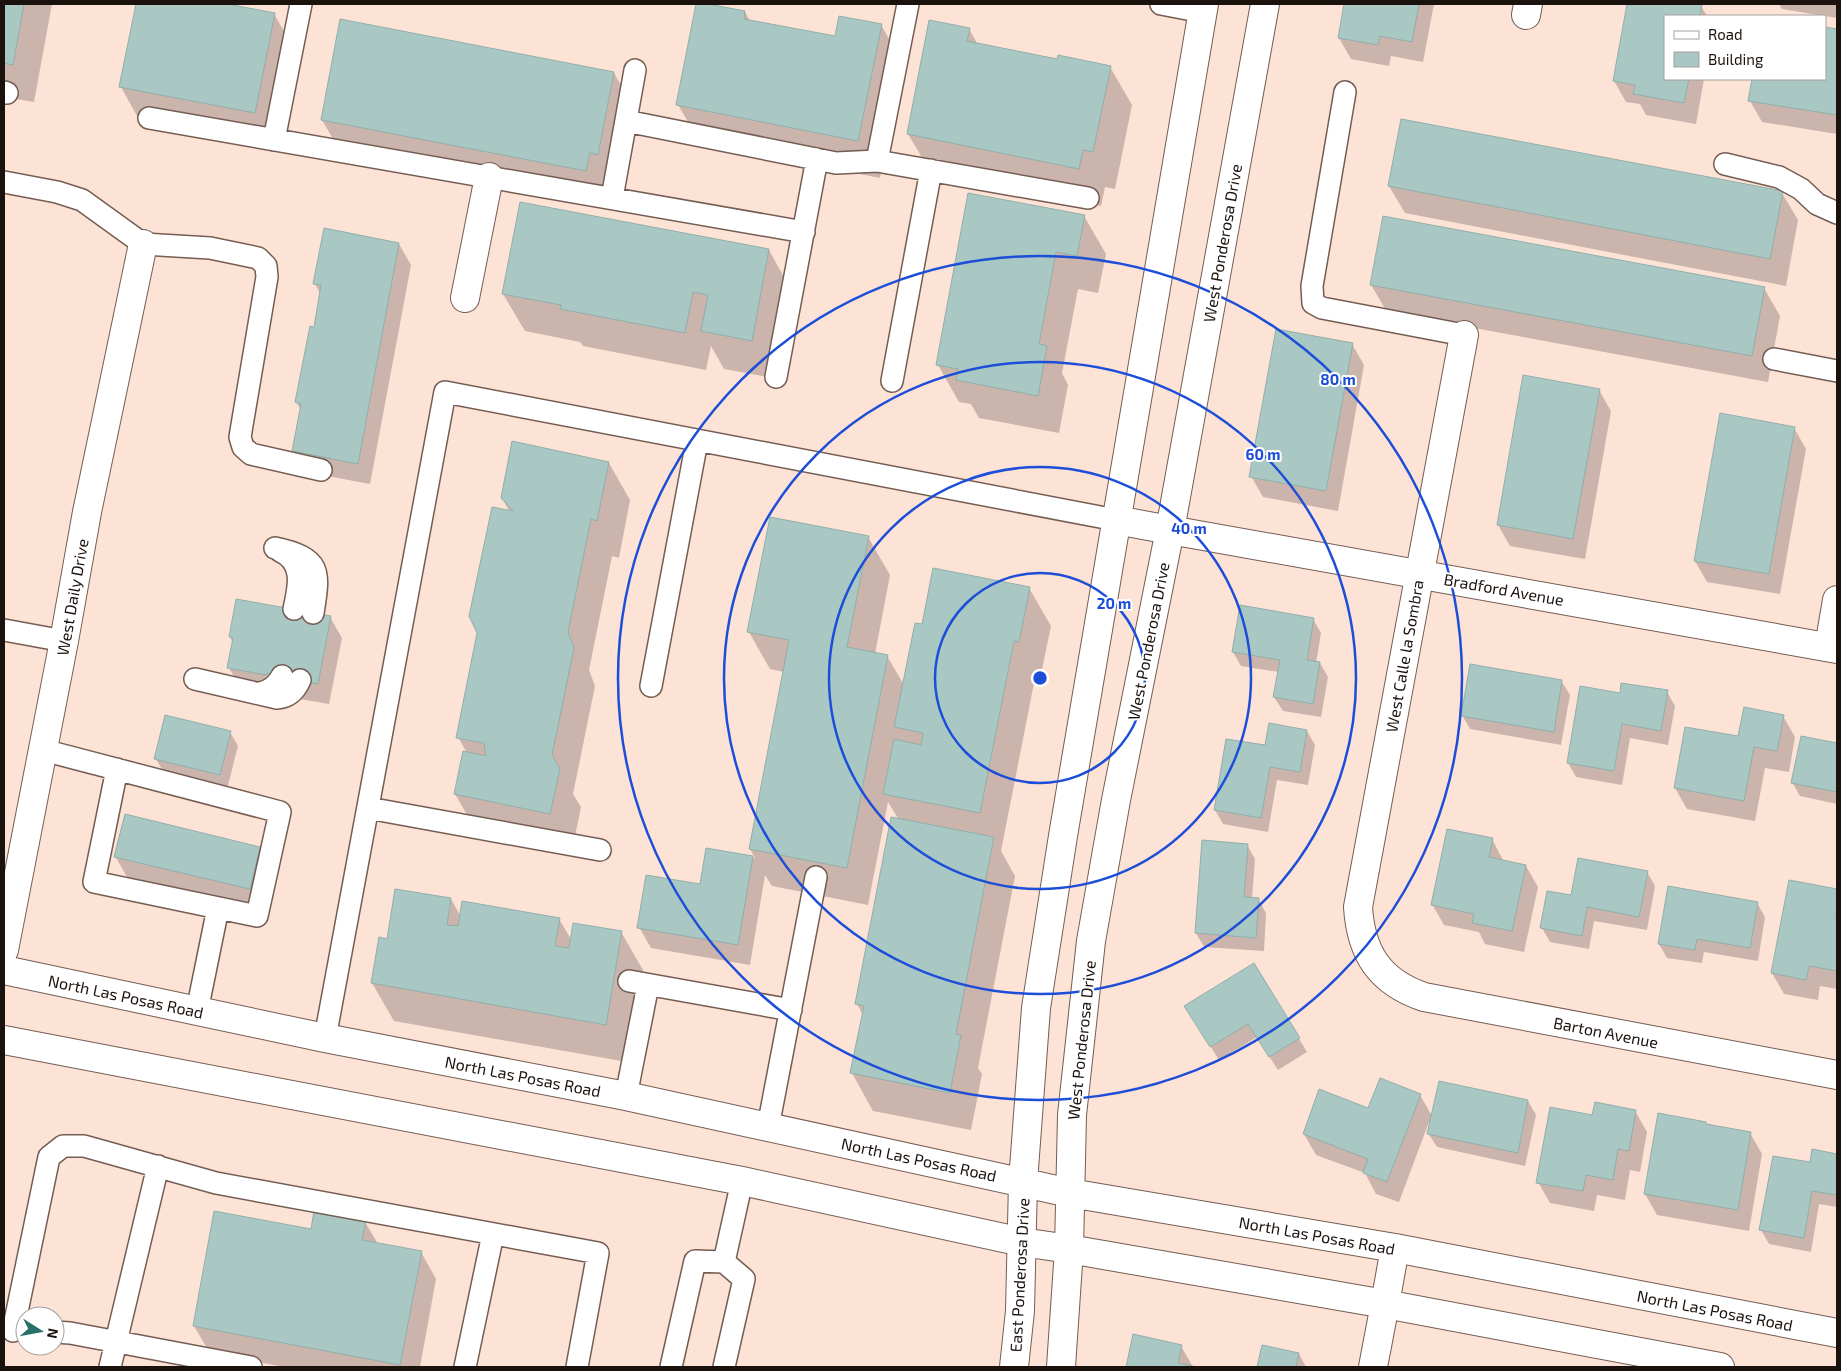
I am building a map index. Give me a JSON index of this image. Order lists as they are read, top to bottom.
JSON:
{
  "streets": {
    "main road": [
      "West Ponderosa Drive",
      "Bradford Avenue",
      "West Daily Drive",
      "West Calle la Sombra",
      "North Las Posas Road",
      "Barton Avenue",
      "East Ponderosa Drive"
    ]
  },
  "crossings": [
    ["West Ponderosa Drive", "Bradford Avenue"],
    ["West Ponderosa Drive", "North Las Posas Road"],
    ["Bradford Avenue", "West Calle la Sombra"],
    ["West Calle la Sombra", "Barton Avenue"],
    ["North Las Posas Road", "East Ponderosa Drive"]
  ],
  "legend": ["Road", "Building"],
  "north": "right",
  "rings": [
    "80 m",
    "60 m",
    "40 m",
    "20 m"
  ]
}
